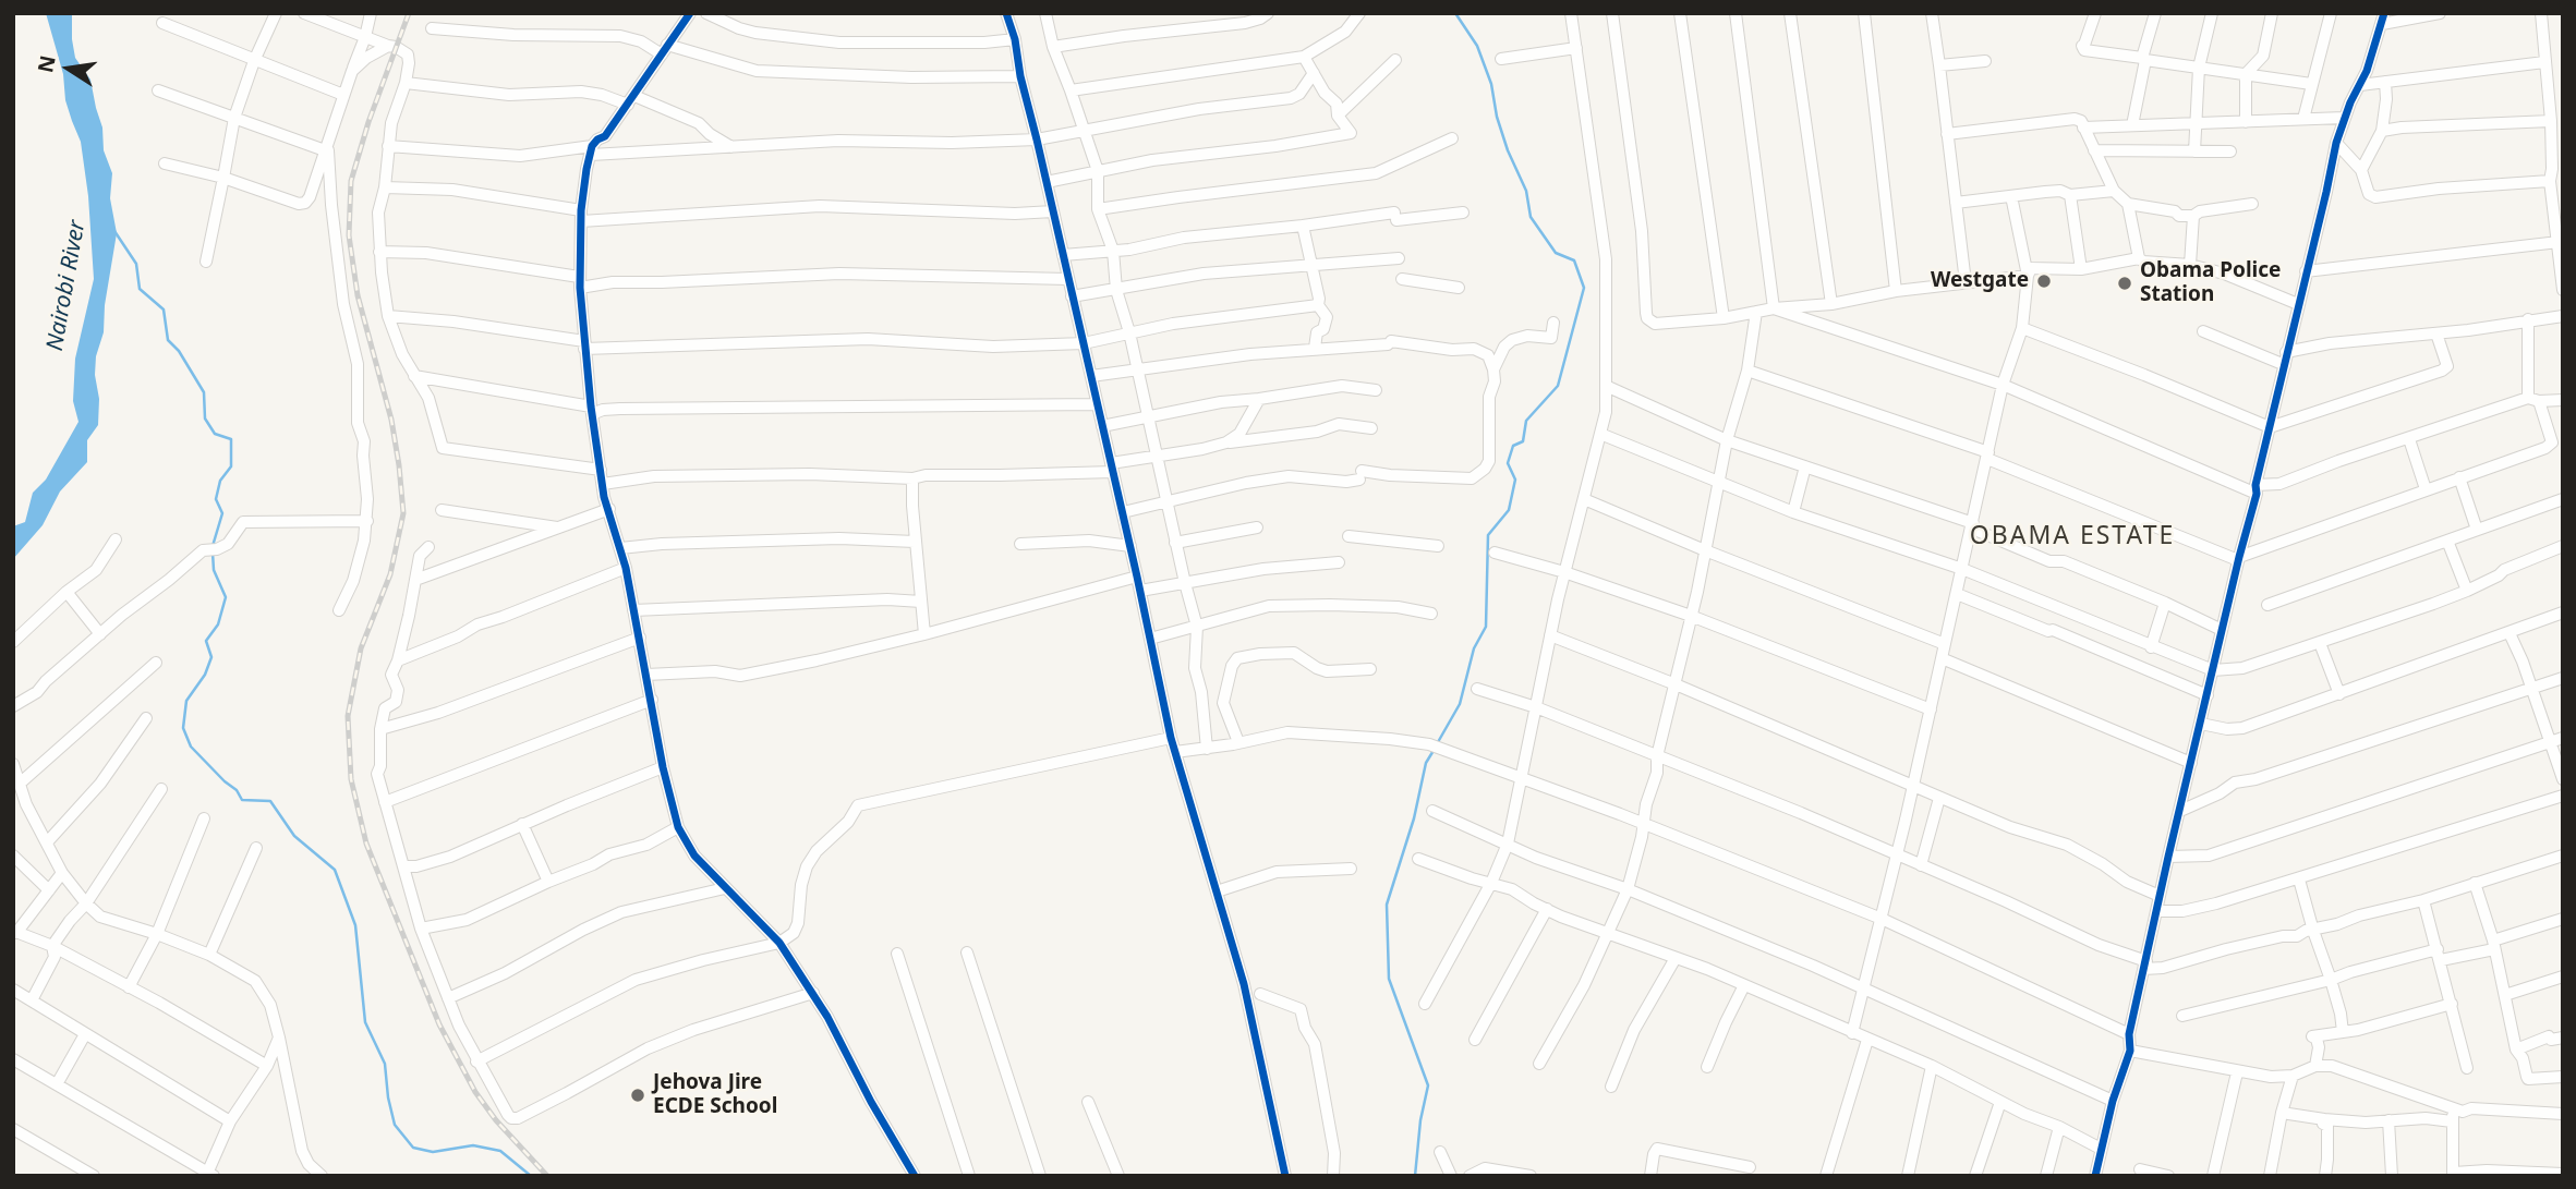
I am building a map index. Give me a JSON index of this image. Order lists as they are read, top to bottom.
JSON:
{
  "districts": ["OBAMA ESTATE"],
  "water": ["Nairobi River"],
  "places": ["Westgate", "Obama Police Station", "Jehova Jire ECDE School"],
  "north": "left"
}
